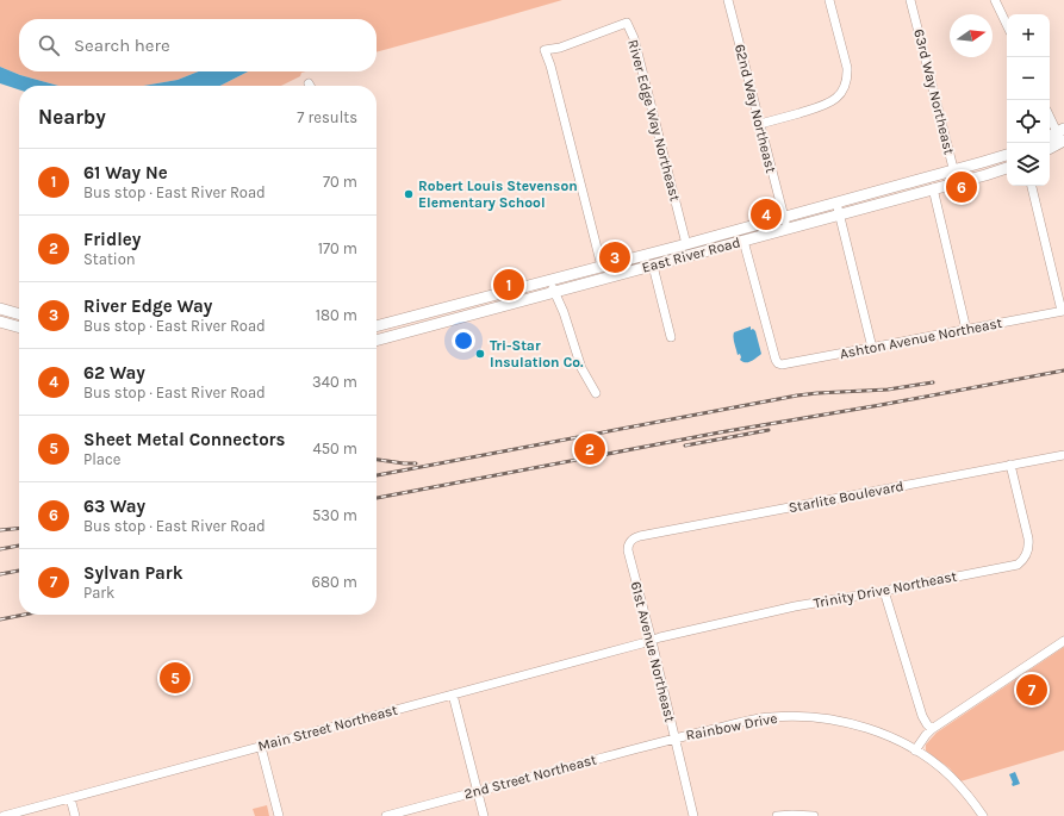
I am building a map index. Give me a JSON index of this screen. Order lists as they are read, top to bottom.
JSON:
{
  "streets": {
    "main road": ["East River Road"],
    "street": [
      "63rd Way Northeast",
      "62nd Way Northeast",
      "River Edge Way Northeast",
      "Ashton Avenue Northeast",
      "Starlite Boulevard",
      "Trinity Drive Northeast",
      "61st Avenue Northeast",
      "Rainbow Drive",
      "Main Street Northeast",
      "2nd Street Northeast"
    ]
  },
  "crossings": [
    ["63rd Way Northeast", "East River Road"],
    ["62nd Way Northeast", "East River Road"],
    ["River Edge Way Northeast", "East River Road"],
    ["East River Road", "Ashton Avenue Northeast"],
    ["Starlite Boulevard", "Trinity Drive Northeast"],
    ["Starlite Boulevard", "61st Avenue Northeast"],
    ["Trinity Drive Northeast", "61st Avenue Northeast"],
    ["Trinity Drive Northeast", "Main Street Northeast"],
    ["61st Avenue Northeast", "Rainbow Drive"],
    ["61st Avenue Northeast", "Main Street Northeast"],
    ["61st Avenue Northeast", "2nd Street Northeast"],
    ["Rainbow Drive", "2nd Street Northeast"]
  ],
  "places": ["Robert Louis Stevenson Elementary School", "Tri-Star Insulation Co."],
  "north": "right",
  "page": {
    "map_buttons": ["+", "−"],
    "search": "Search here",
    "heading": ["Nearby", "7 results"],
    "list": [
      {
        "mark": "1",
        "name": "61 Way Ne",
        "note": "Bus stop · East River Road",
        "value": "70 m"
      },
      {
        "mark": "2",
        "name": "Fridley",
        "note": "Station",
        "value": "170 m"
      },
      {
        "mark": "3",
        "name": "River Edge Way",
        "note": "Bus stop · East River Road",
        "value": "180 m"
      },
      {
        "mark": "4",
        "name": "62 Way",
        "note": "Bus stop · East River Road",
        "value": "340 m"
      },
      {
        "mark": "5",
        "name": "Sheet Metal Connectors",
        "note": "Place",
        "value": "450 m"
      },
      {
        "mark": "6",
        "name": "63 Way",
        "note": "Bus stop · East River Road",
        "value": "530 m"
      },
      {
        "mark": "7",
        "name": "Sylvan Park",
        "note": "Park",
        "value": "680 m"
      }
    ],
    "pins": [
      "6",
      "4",
      "3",
      "1",
      "2",
      "5",
      "7"
    ]
  }
}
